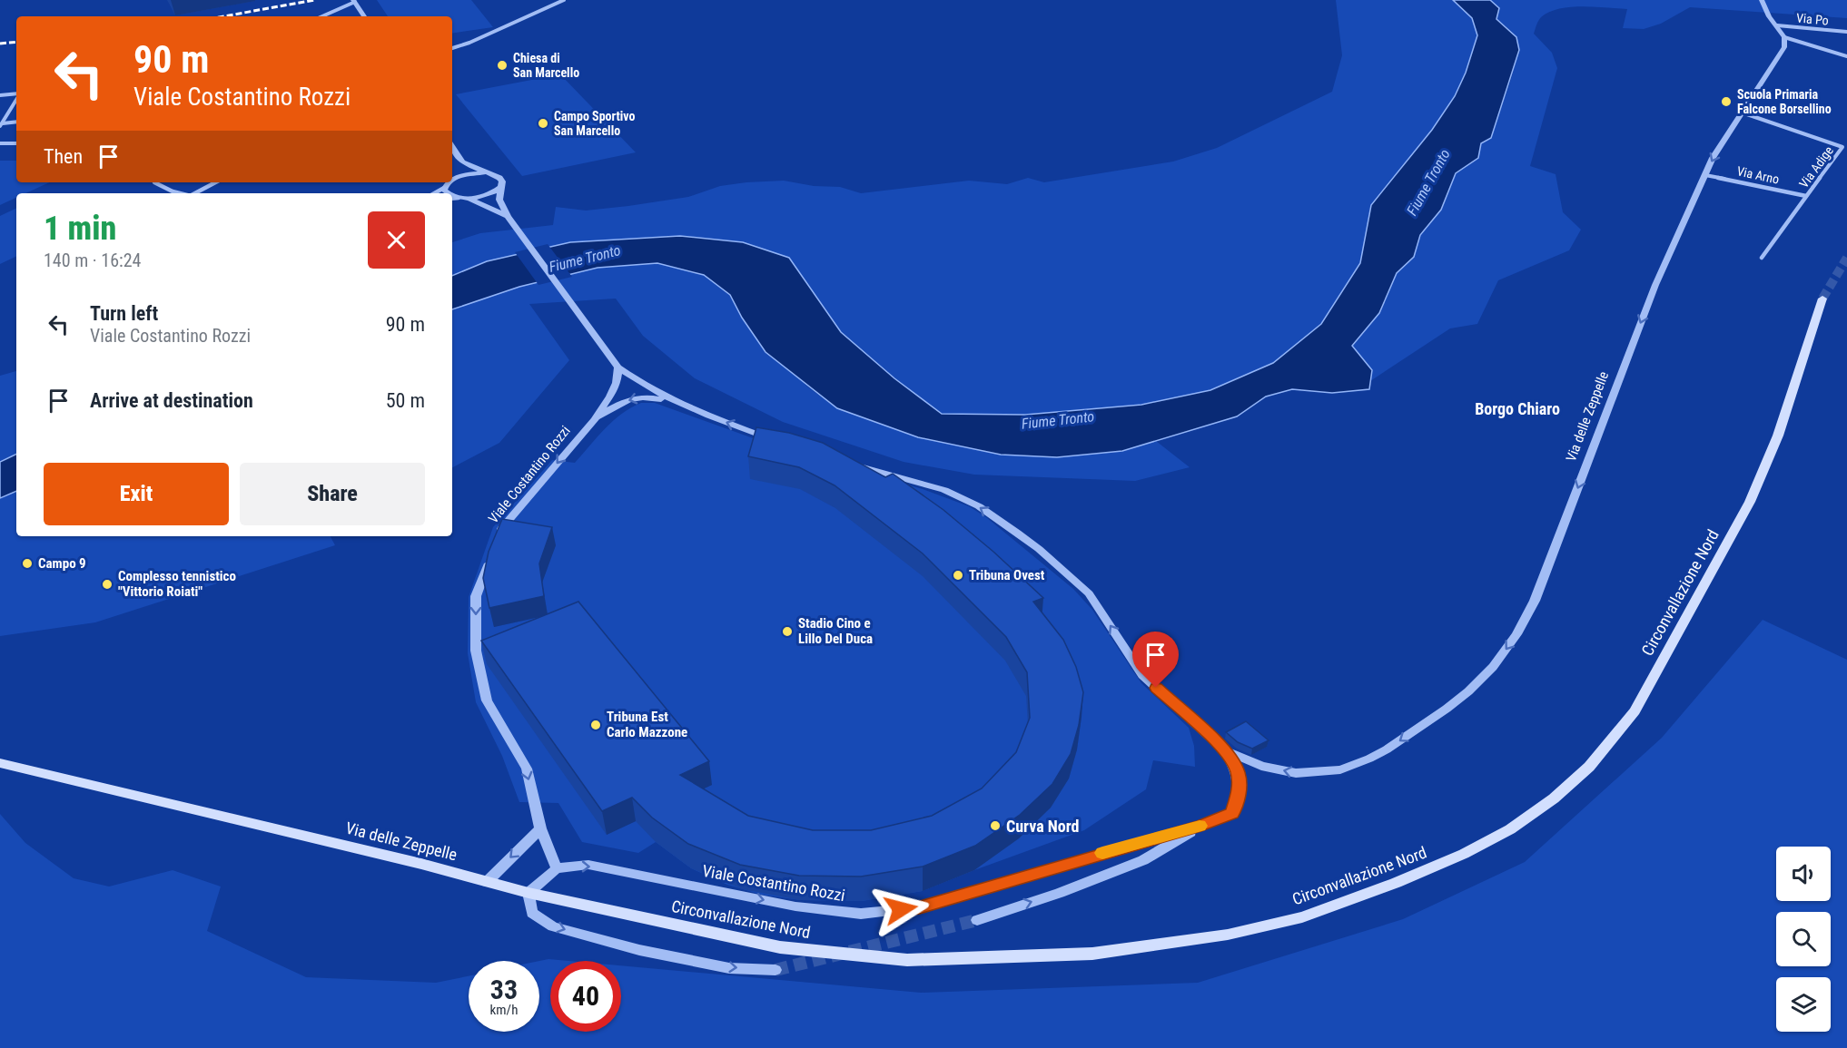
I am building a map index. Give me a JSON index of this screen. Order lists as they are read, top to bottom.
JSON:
{
  "streets": {
    "main road": ["Via delle Zeppelle", "Circonvallazione Nord"],
    "street": [
      "Via Po",
      "Via Adige",
      "Via Arno",
      "Viale Costantino Rozzi"
    ]
  },
  "crossings": [
    ["Via Adige", "Via Arno"],
    ["Via Adige", "Via delle Zeppelle"],
    ["Via Arno", "Via delle Zeppelle"],
    ["Via delle Zeppelle", "Viale Costantino Rozzi"],
    ["Via delle Zeppelle", "Circonvallazione Nord"]
  ],
  "one_way": ["Via delle Zeppelle"],
  "districts": ["Borgo Chiaro"],
  "water": ["Fiume Tronto"],
  "places": [
    "Chiesa di San Marcello",
    "Scuola Primaria Falcone Borsellino",
    "Campo Sportivo San Marcello",
    "Campo 9",
    "Tribuna Ovest",
    "Complesso tennistico \"Vittorio Roiati\"",
    "Stadio Cino e Lillo Del Duca",
    "Tribuna Est Carlo Mazzone",
    "Curva Nord"
  ],
  "page": {
    "turn": ["90 m", "Viale Costantino Rozzi"],
    "then": "Then",
    "heading": ["1 min", "140 m · 16:24"],
    "list": [
      {
        "name": "Turn left",
        "note": "Viale Costantino Rozzi",
        "value": "90 m"
      },
      {
        "name": "Arrive at destination",
        "value": "50 m"
      }
    ],
    "buttons": ["Exit", "Share"],
    "speed": "33 km/h",
    "limit": "40"
  }
}
